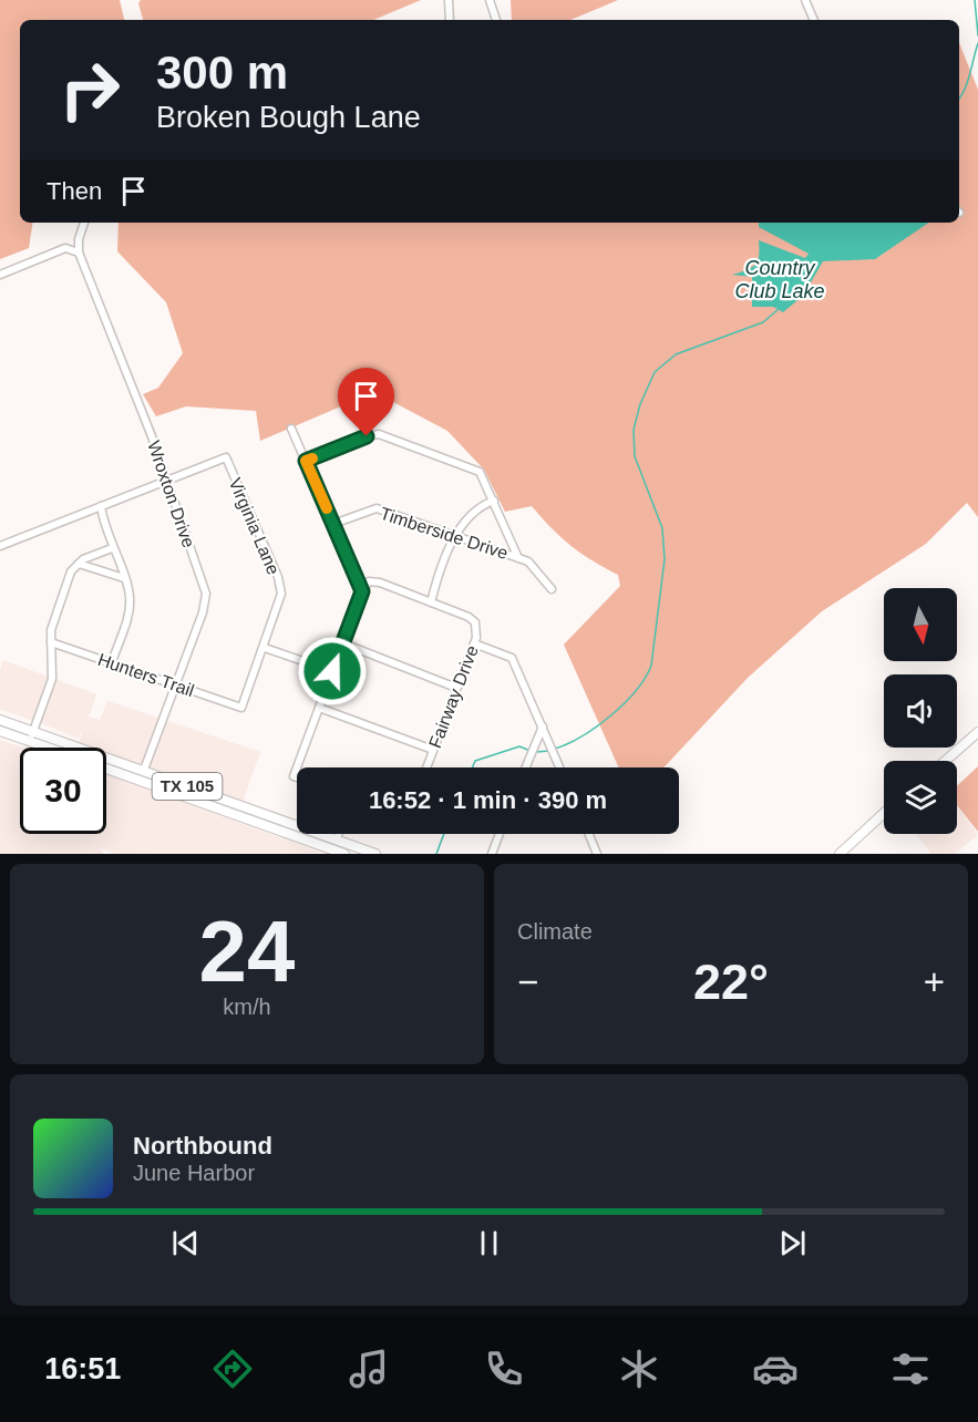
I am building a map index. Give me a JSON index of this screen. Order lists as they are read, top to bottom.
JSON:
{
  "streets": {
    "main road": ["TX 105"],
    "street": [
      "Wroxton Drive",
      "Virginia Lane",
      "Timberside Drive",
      "Hunters Trail",
      "Fairway Drive"
    ]
  },
  "crossings": [
    ["Wroxton Drive", "Virginia Lane"],
    ["Wroxton Drive", "Hunters Trail"],
    ["Wroxton Drive", "TX 105"],
    ["Virginia Lane", "Hunters Trail"]
  ],
  "water": ["Country Club Lake"],
  "north": "bottom",
  "page": {
    "turn": ["300 m", "Broken Bough Lane"],
    "then": "Then",
    "limit": "30",
    "trip": "16:52 · 1 min · 390 m",
    "tile": [
      ["24", "km/h"],
      "Climate"
    ],
    "heat": ["−", "22°", "+"],
    "song": ["Northbound", "June Harbor"],
    "tabs": "16:51"
  }
}
